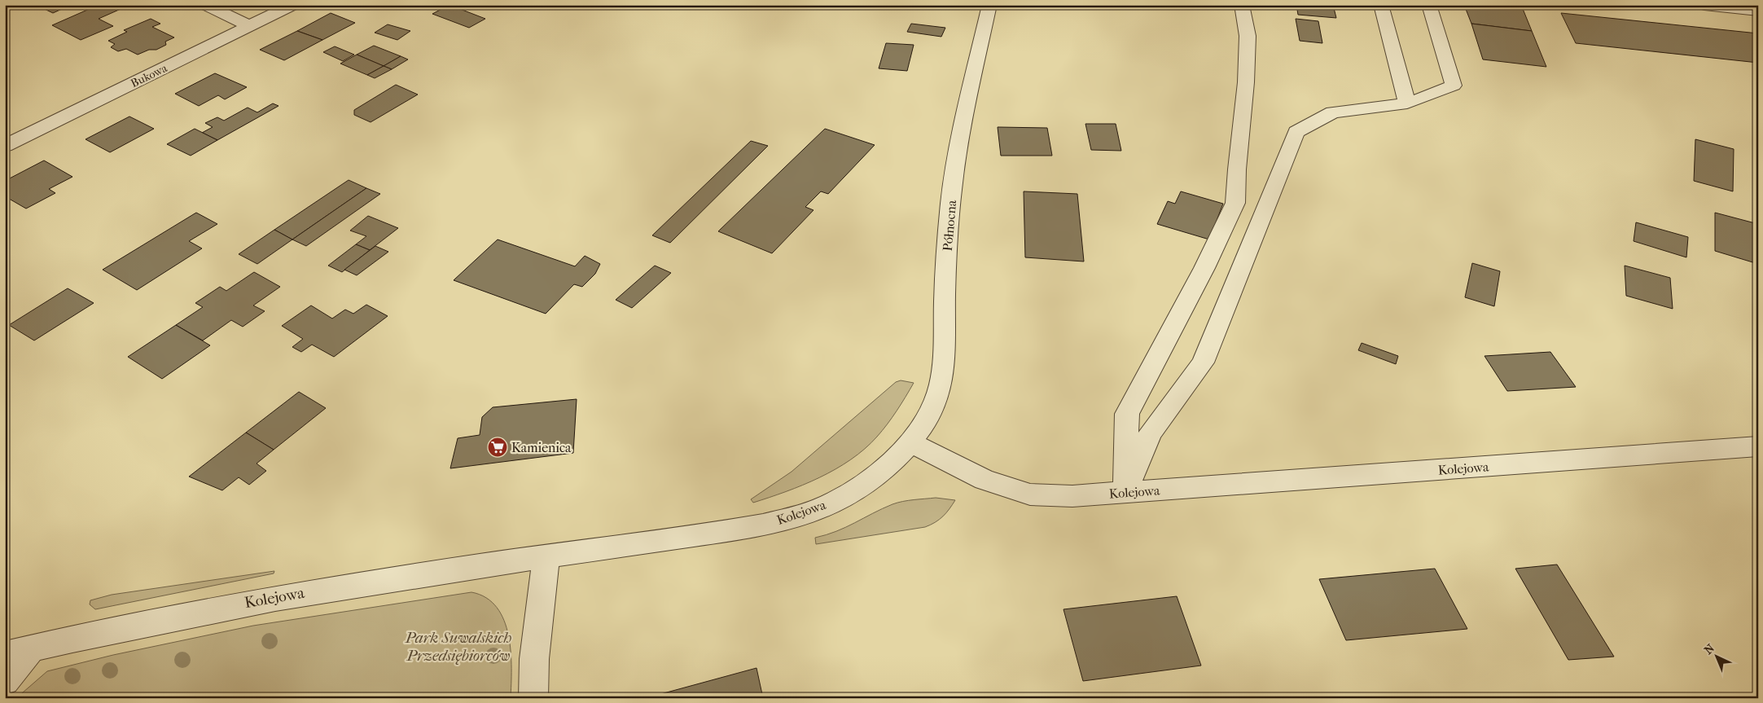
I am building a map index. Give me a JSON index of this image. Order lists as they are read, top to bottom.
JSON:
{
  "streets": {
    "street": ["Bukowa", "Północna", "Kolejowa"]
  },
  "crossings": [
    ["Północna", "Kolejowa"]
  ],
  "parks": ["Park Suwalskich Przedsiębiorców"],
  "places": {
    "supermarket": ["Kamienica"]
  },
  "north": "top left"
}
